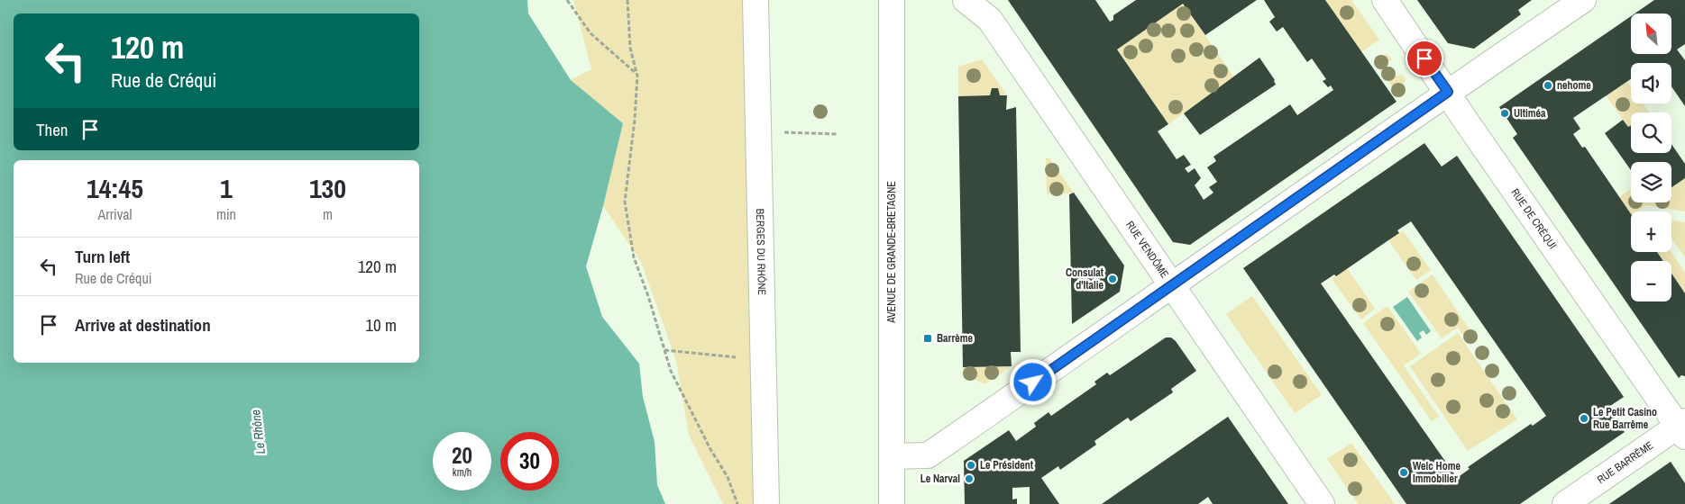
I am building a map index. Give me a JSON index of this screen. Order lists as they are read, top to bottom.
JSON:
{
  "streets": {
    "street": [
      "RUE DE CRÉQUI",
      "RUE VENDÔME",
      "BERGES DU RHÔNE",
      "AVENUE DE GRANDE-BRETAGNE",
      "RUE BARRÊME"
    ]
  },
  "crossings": [
    ["RUE DE CRÉQUI", "RUE BARRÊME"]
  ],
  "water": ["Le Rhône"],
  "places": {
    "other": [
      "nehome",
      "Ultiméa",
      "Consulat d'Italie",
      "Le Petit Casino Rue Barrême",
      "Le Président",
      "Welc Home Immobilier",
      "Le Narval"
    ],
    "transit": ["Barrème"]
  },
  "north": "top left",
  "page": {
    "map_buttons": ["+", "−"],
    "turn": ["120 m", "Rue de Créqui"],
    "then": "Then",
    "eta": [
      "14:45",
      "Arrival",
      "1",
      "min",
      "130",
      "m"
    ],
    "list": [
      {
        "name": "Turn left",
        "note": "Rue de Créqui",
        "value": "120 m"
      },
      {
        "name": "Arrive at destination",
        "value": "10 m"
      }
    ],
    "speed": "20 km/h",
    "limit": "30"
  }
}
